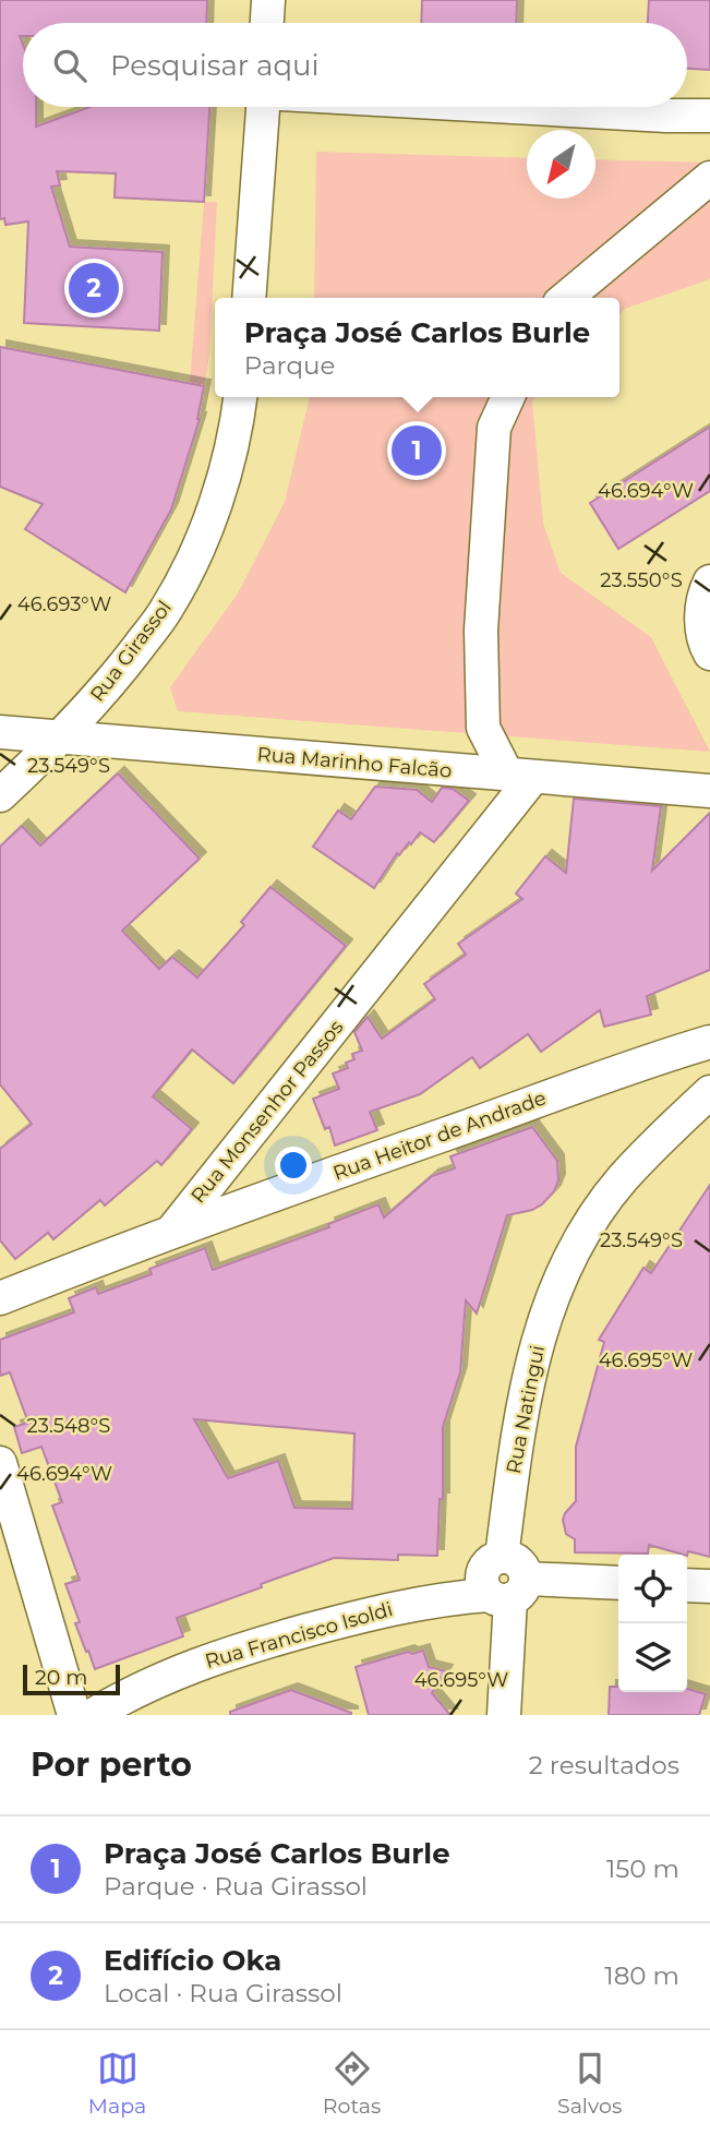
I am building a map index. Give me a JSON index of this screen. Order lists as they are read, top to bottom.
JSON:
{
  "streets": {
    "street": [
      "Rua Girassol",
      "Rua Marinho Falcão",
      "Rua Monsenhor Passos",
      "Rua Heitor de Andrade",
      "Rua Natingui",
      "Rua Francisco Isoldi"
    ]
  },
  "crossings": [
    ["Rua Girassol", "Rua Marinho Falcão"],
    ["Rua Marinho Falcão", "Rua Monsenhor Passos"],
    ["Rua Monsenhor Passos", "Rua Heitor de Andrade"],
    ["Rua Natingui", "Rua Francisco Isoldi"]
  ],
  "scale_bar": "20 m",
  "north": "bottom left",
  "page": {
    "search": "Pesquisar aqui",
    "pins": ["2", "1"],
    "popup": ["Praça José Carlos Burle", "Parque"],
    "scale": "20 m",
    "heading": ["Por perto", "2 resultados"],
    "list": [
      {
        "mark": "1",
        "name": "Praça José Carlos Burle",
        "note": "Parque · Rua Girassol",
        "value": "150 m"
      },
      {
        "mark": "2",
        "name": "Edifício Oka",
        "note": "Local · Rua Girassol",
        "value": "180 m"
      }
    ],
    "nav": ["Mapa", "Rotas", "Salvos"]
  },
  "coordinates": [
    "46.694°W",
    "23.550°S",
    "46.693°W",
    "23.549°S",
    "46.695°W",
    "23.548°S"
  ]
}
